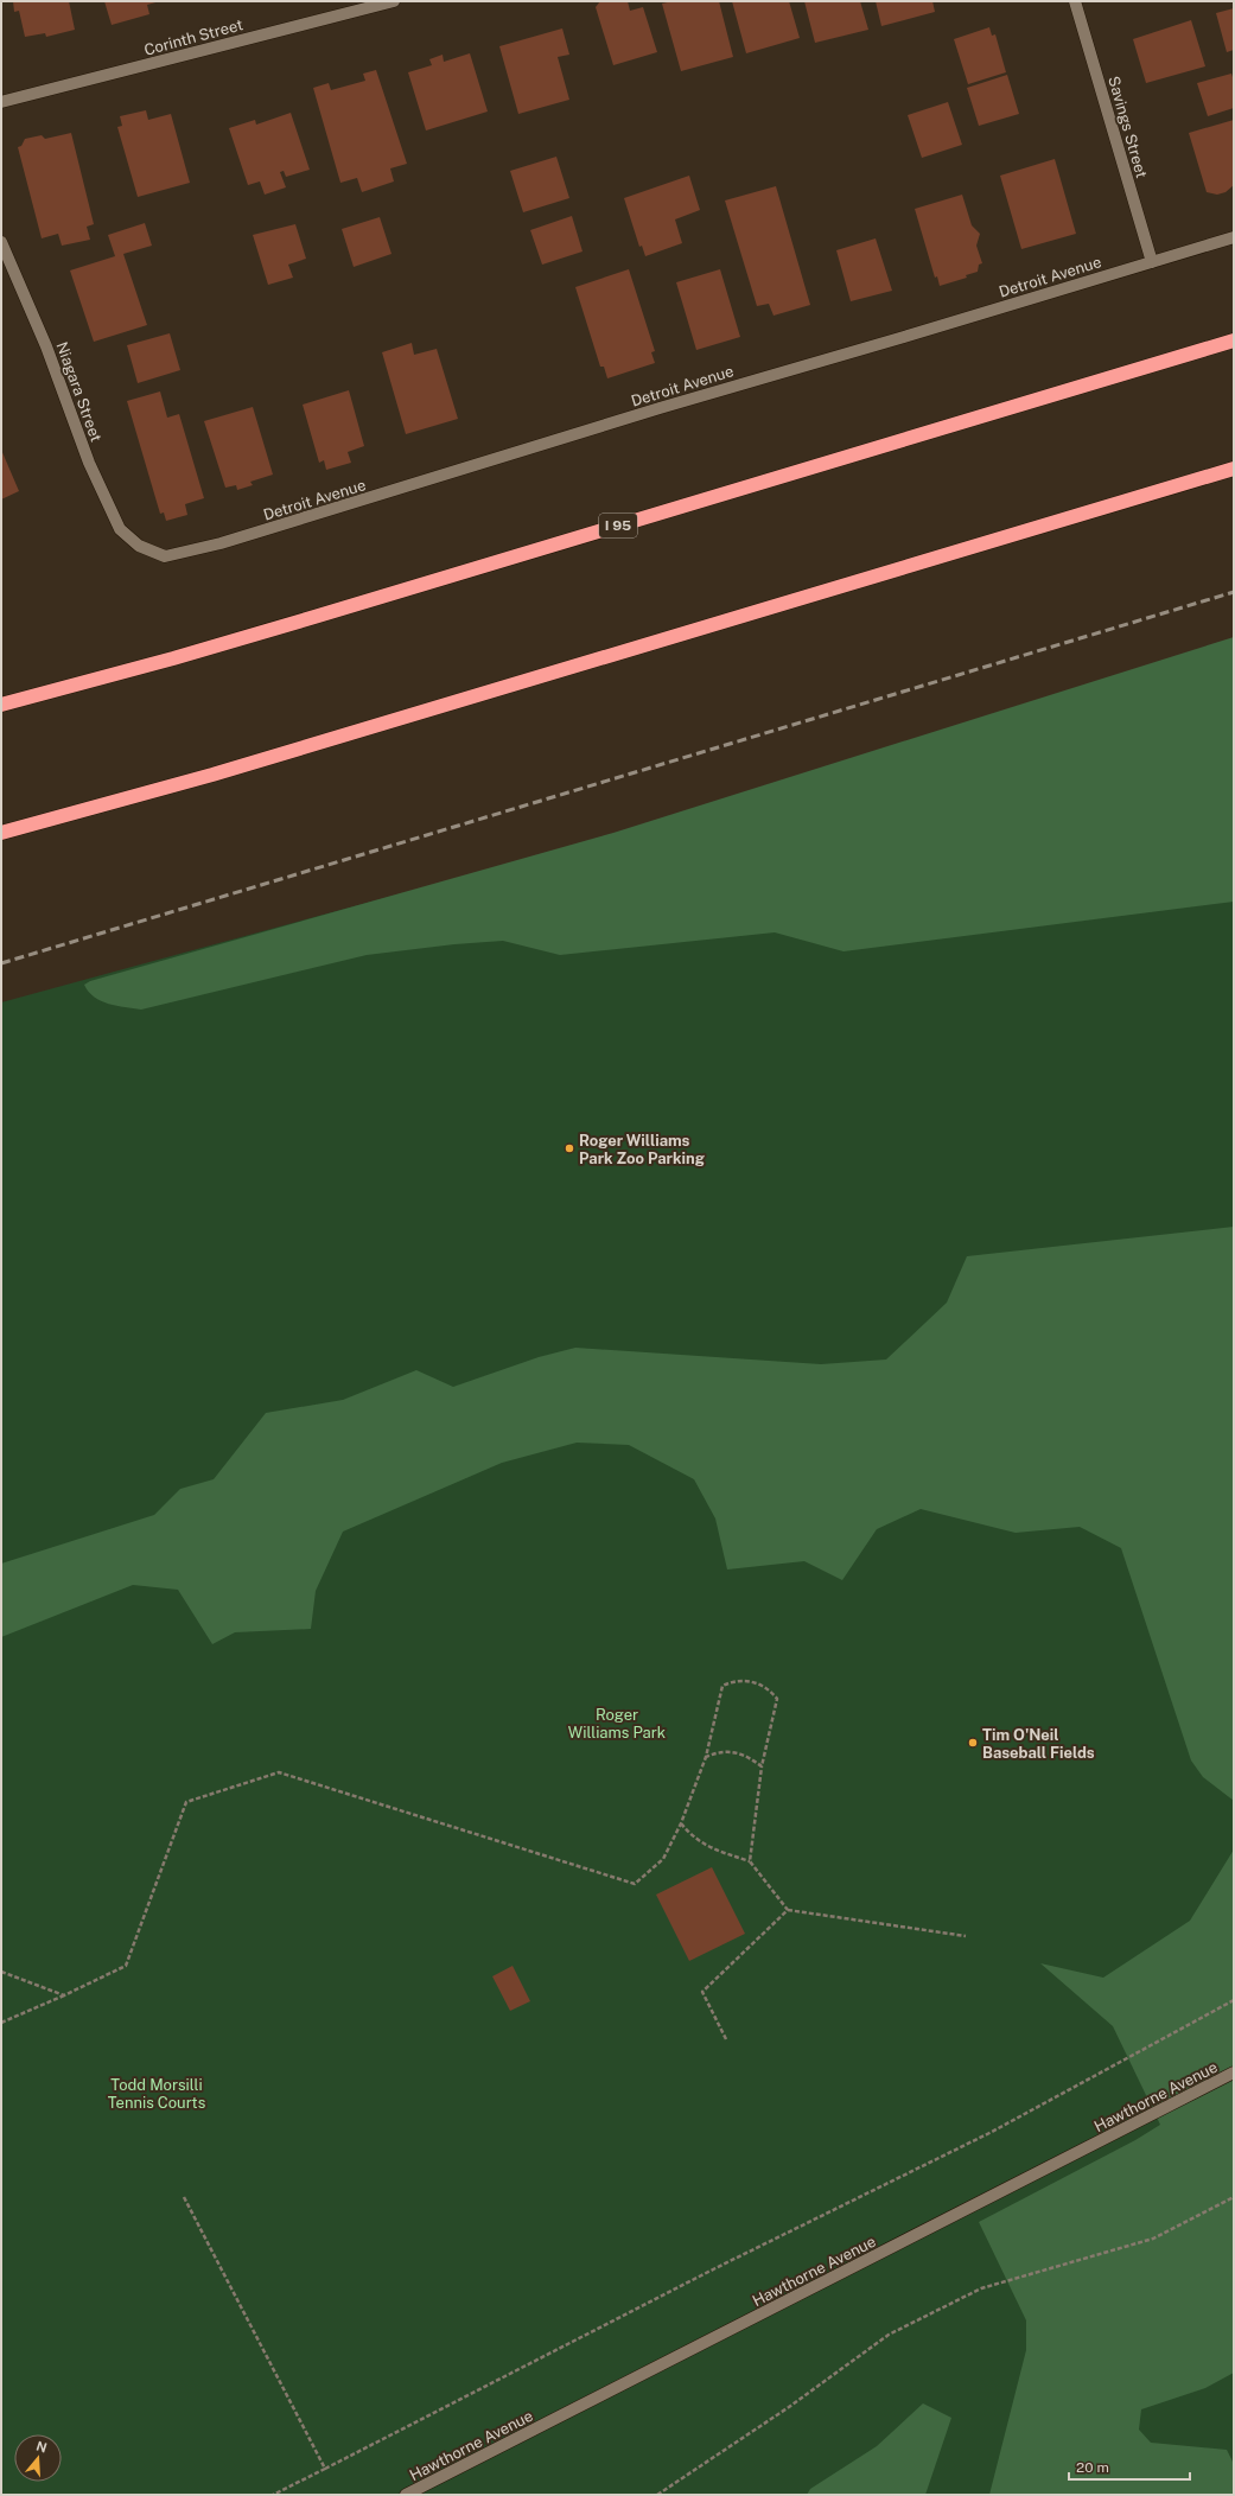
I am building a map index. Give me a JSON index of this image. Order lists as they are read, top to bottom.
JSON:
{
  "streets": {
    "highway": ["I 95"],
    "street": [
      "Corinth Street",
      "Savings Street",
      "Detroit Avenue",
      "Niagara Street",
      "Hawthorne Avenue"
    ]
  },
  "crossings": [
    ["Savings Street", "Detroit Avenue"],
    ["Detroit Avenue", "Niagara Street"]
  ],
  "parks": ["Roger Williams Park", "Todd Morsilli Tennis Courts"],
  "places": ["Roger Williams Park Zoo Parking", "Tim O'Neil Baseball Fields"],
  "scale_bar": "20 m",
  "north": "top"
}
